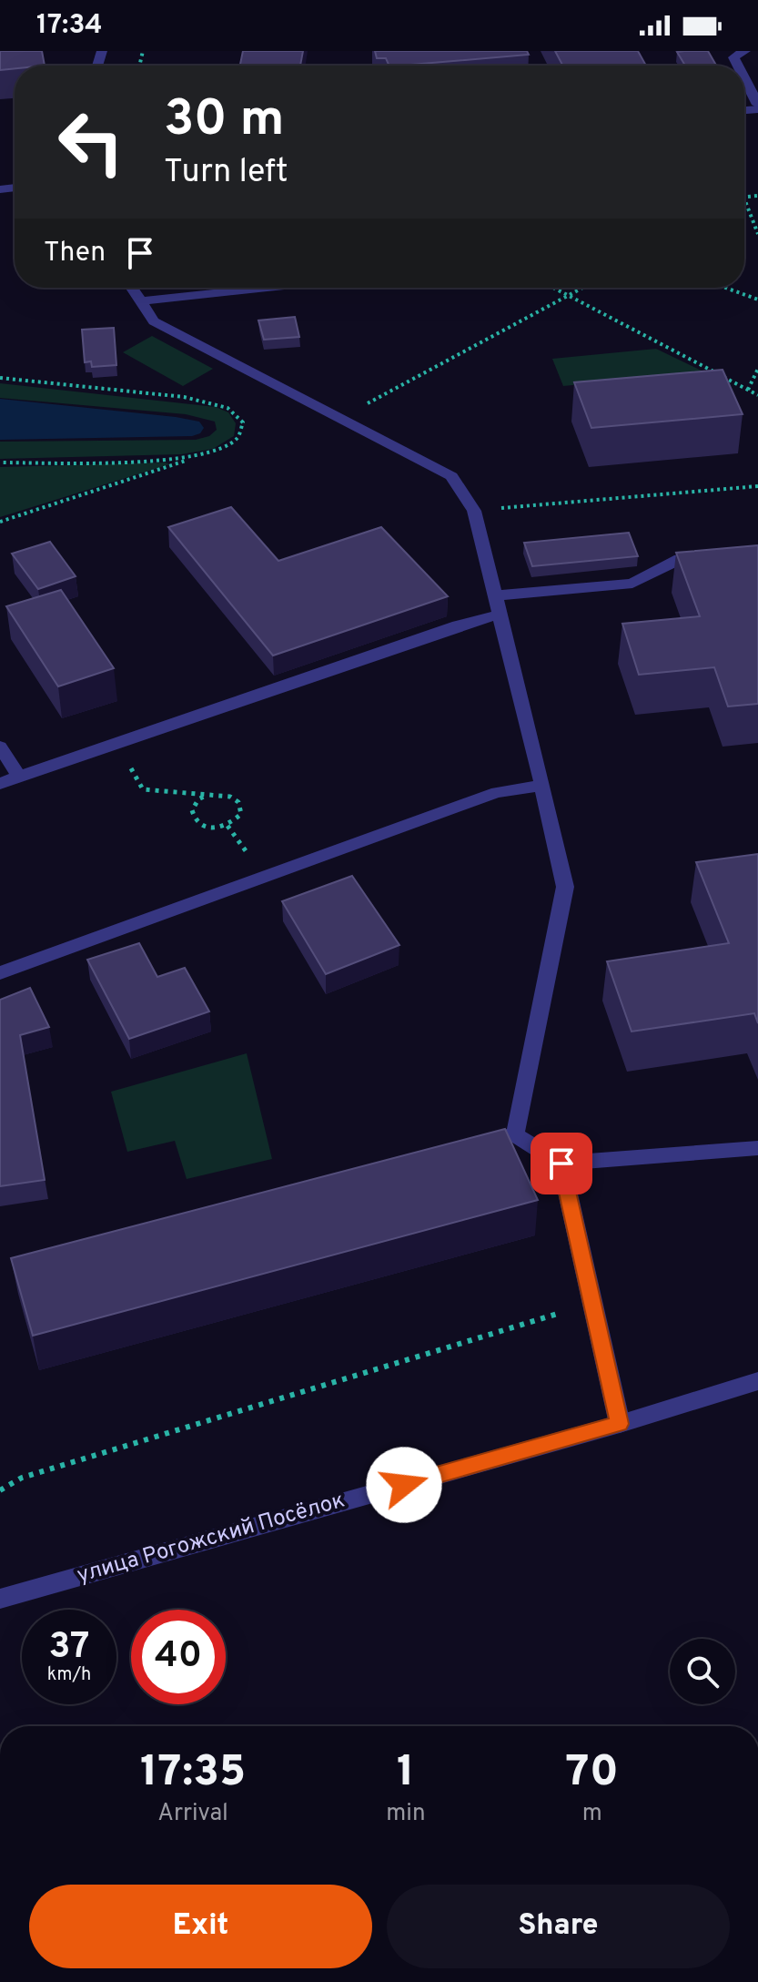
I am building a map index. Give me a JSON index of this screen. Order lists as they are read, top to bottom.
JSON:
{
  "streets": {
    "street": ["улица Рогожский Посёлок"]
  },
  "page": {
    "status": "17:34",
    "turn": ["30 m", "Turn left"],
    "then": "Then",
    "speed": "37 km/h",
    "limit": "40",
    "eta": [
      "17:35",
      "Arrival",
      "1",
      "min",
      "70",
      "m"
    ],
    "buttons": ["Exit", "Share"]
  }
}
